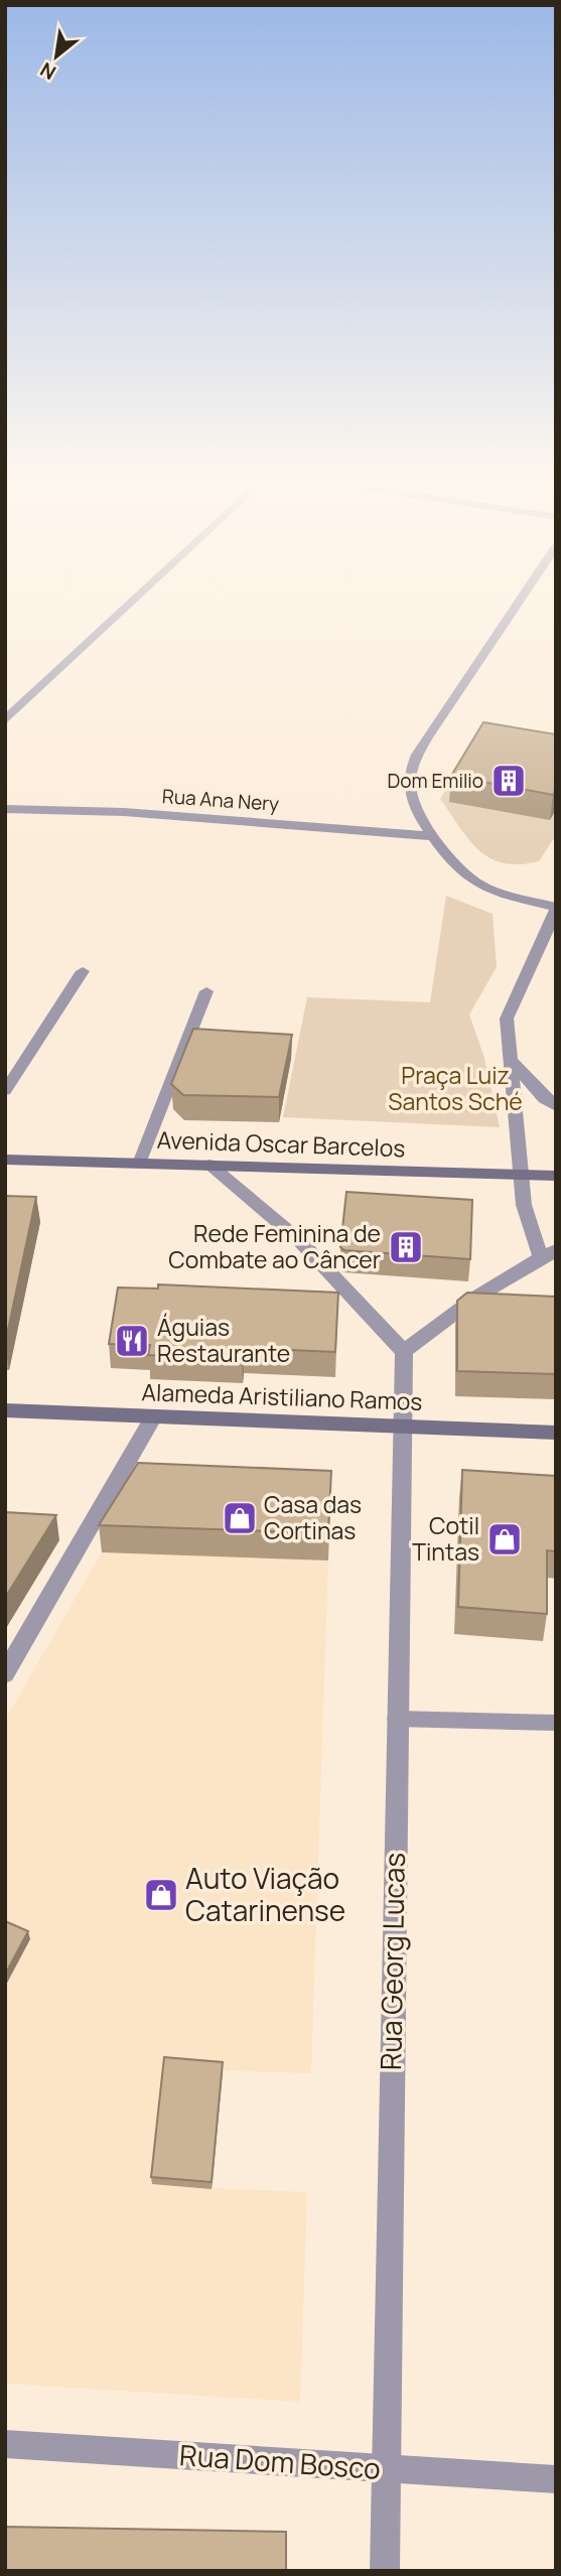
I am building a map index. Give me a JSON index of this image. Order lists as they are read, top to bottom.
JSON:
{
  "streets": {
    "main road": ["Avenida Oscar Barcelos", "Alameda Aristiliano Ramos"],
    "street": ["Rua Ana Nery", "Rua Georg Lucas", "Rua Dom Bosco"]
  },
  "crossings": [
    ["Alameda Aristiliano Ramos", "Rua Georg Lucas"],
    ["Rua Georg Lucas", "Rua Dom Bosco"]
  ],
  "parks": ["Praça Luiz Santos Sché"],
  "places": {
    "building": ["Dom Emilio", "Rede Feminina de Combate ao Câncer"],
    "restaurant": ["Águias Restaurante"],
    "shop": ["Casa das Cortinas", "Cotil Tintas", "Auto Viação Catarinense"]
  },
  "north": "bottom left"
}
